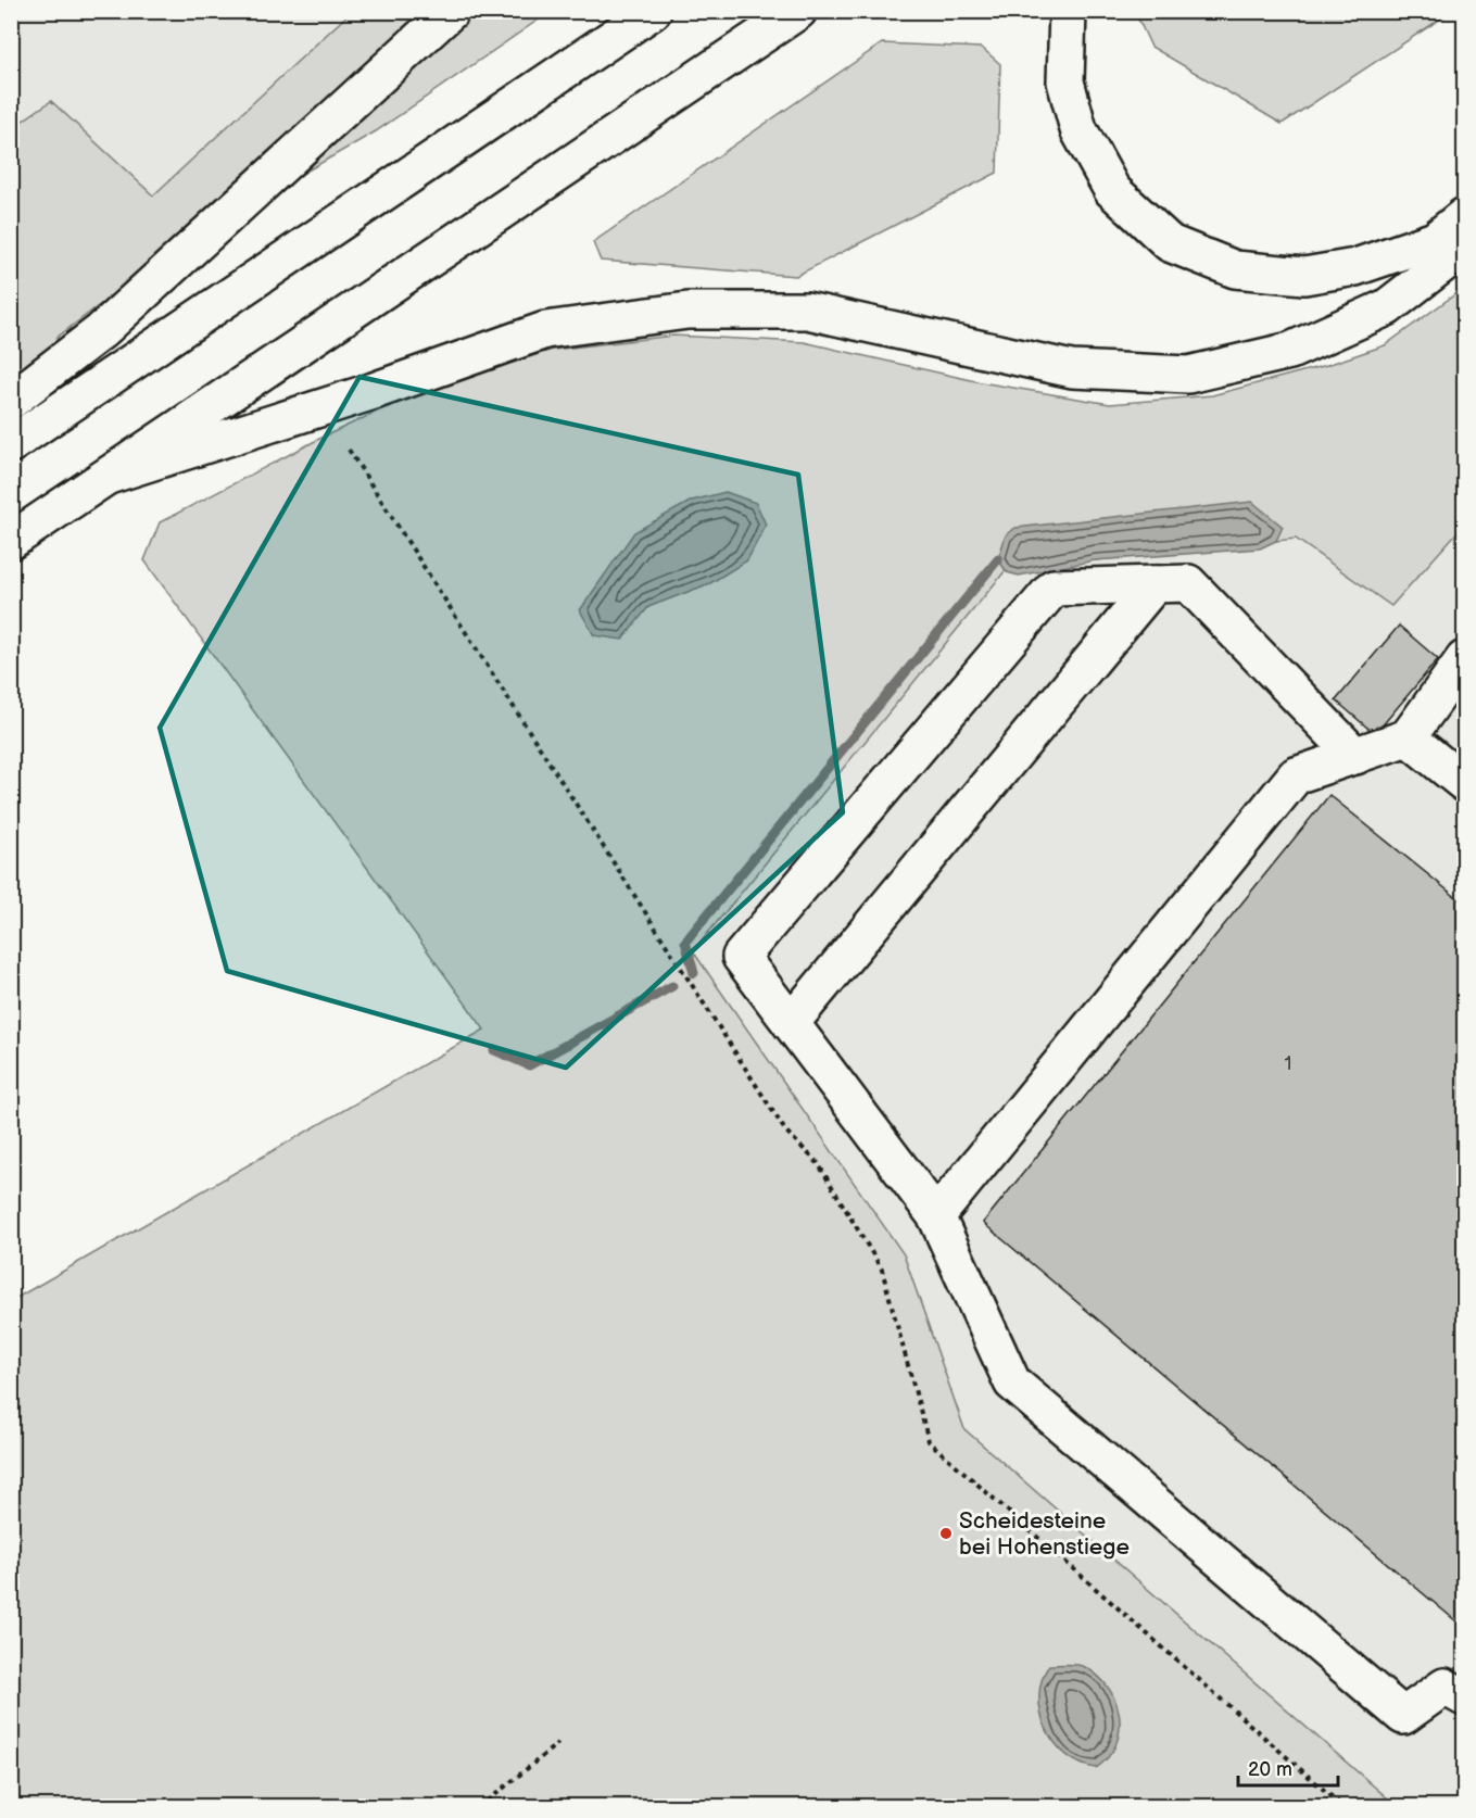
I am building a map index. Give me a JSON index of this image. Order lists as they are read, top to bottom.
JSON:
{
  "places": ["Scheidesteine bei Hohenstiege"],
  "house_numbers": ["1"],
  "scale_bar": "20 m"
}
